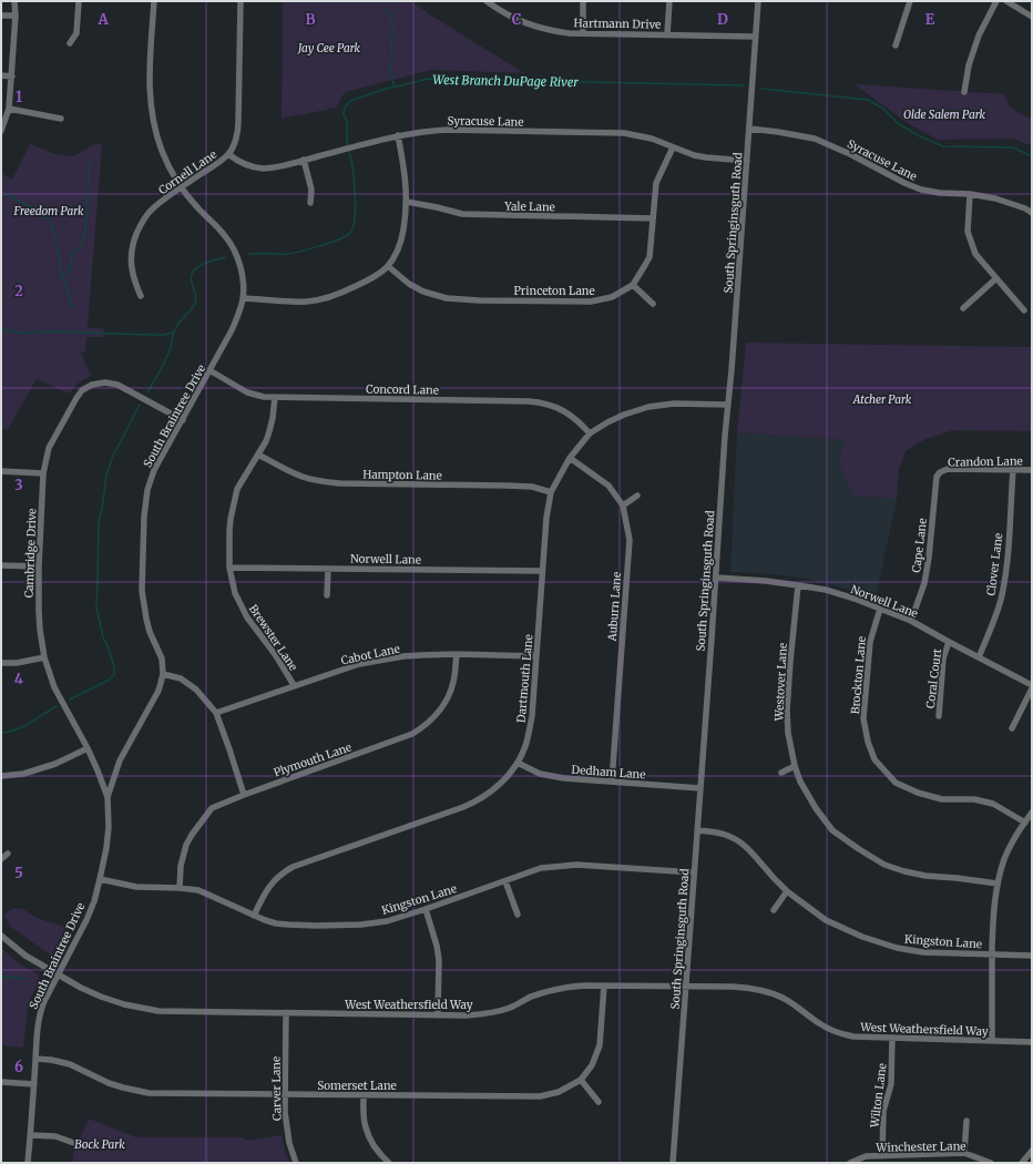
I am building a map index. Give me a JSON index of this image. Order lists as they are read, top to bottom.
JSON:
{
  "streets": {
    "street": [
      "Hartmann Drive",
      "Syracuse Lane",
      "Cornell Lane",
      "Yale Lane",
      "South Springinsguth Road",
      "Princeton Lane",
      "Concord Lane",
      "South Braintree Drive",
      "Crandon Lane",
      "Hampton Lane",
      "Cape Lane",
      "Cambridge Drive",
      "Norwell Lane",
      "Clover Lane",
      "Auburn Lane",
      "Brewster Lane",
      "Cabot Lane",
      "Brockton Lane",
      "Dartmouth Lane",
      "Coral Court",
      "Westover Lane",
      "Plymouth Lane",
      "Dedham Lane",
      "Kingston Lane",
      "West Weathersfield Way",
      "Somerset Lane",
      "Carver Lane",
      "Wilton Lane",
      "Winchester Lane"
    ]
  },
  "crossings": [
    ["Hartmann Drive", "South Springinsguth Road"],
    ["Syracuse Lane", "Cornell Lane"],
    ["Syracuse Lane", "South Springinsguth Road"],
    ["Syracuse Lane", "Princeton Lane"],
    ["Cornell Lane", "South Braintree Drive"],
    ["Yale Lane", "Princeton Lane"],
    ["South Springinsguth Road", "Norwell Lane"],
    ["South Springinsguth Road", "Dartmouth Lane"],
    ["South Springinsguth Road", "Dedham Lane"],
    ["South Springinsguth Road", "Kingston Lane"],
    ["South Springinsguth Road", "West Weathersfield Way"],
    ["Concord Lane", "South Braintree Drive"],
    ["Concord Lane", "Brewster Lane"],
    ["Concord Lane", "Dartmouth Lane"],
    ["South Braintree Drive", "Cambridge Drive"],
    ["South Braintree Drive", "Kingston Lane"],
    ["South Braintree Drive", "West Weathersfield Way"],
    ["South Braintree Drive", "Somerset Lane"],
    ["Crandon Lane", "Cape Lane"],
    ["Crandon Lane", "Clover Lane"],
    ["Hampton Lane", "Brewster Lane"],
    ["Hampton Lane", "Dartmouth Lane"],
    ["Cape Lane", "Norwell Lane"],
    ["Norwell Lane", "Clover Lane"],
    ["Norwell Lane", "Brewster Lane"],
    ["Norwell Lane", "Brockton Lane"],
    ["Norwell Lane", "Dartmouth Lane"],
    ["Norwell Lane", "Coral Court"],
    ["Norwell Lane", "Westover Lane"],
    ["Auburn Lane", "Dartmouth Lane"],
    ["Auburn Lane", "Dedham Lane"],
    ["Brewster Lane", "Cabot Lane"],
    ["Cabot Lane", "Dartmouth Lane"],
    ["Cabot Lane", "Plymouth Lane"],
    ["Dartmouth Lane", "Dedham Lane"],
    ["Dartmouth Lane", "Kingston Lane"],
    ["Plymouth Lane", "Kingston Lane"],
    ["West Weathersfield Way", "Somerset Lane"],
    ["West Weathersfield Way", "Carver Lane"],
    ["West Weathersfield Way", "Wilton Lane"],
    ["Somerset Lane", "Carver Lane"],
    ["Wilton Lane", "Winchester Lane"]
  ],
  "water": ["West Branch DuPage River"],
  "parks": [
    "Jay Cee Park",
    "Olde Salem Park",
    "Freedom Park",
    "Atcher Park",
    "Bock Park"
  ],
  "grid": {
    "columns": [
      "A",
      "B",
      "C",
      "D",
      "E"
    ],
    "rows": [
      "1",
      "2",
      "3",
      "4",
      "5",
      "6"
    ]
  }
}
